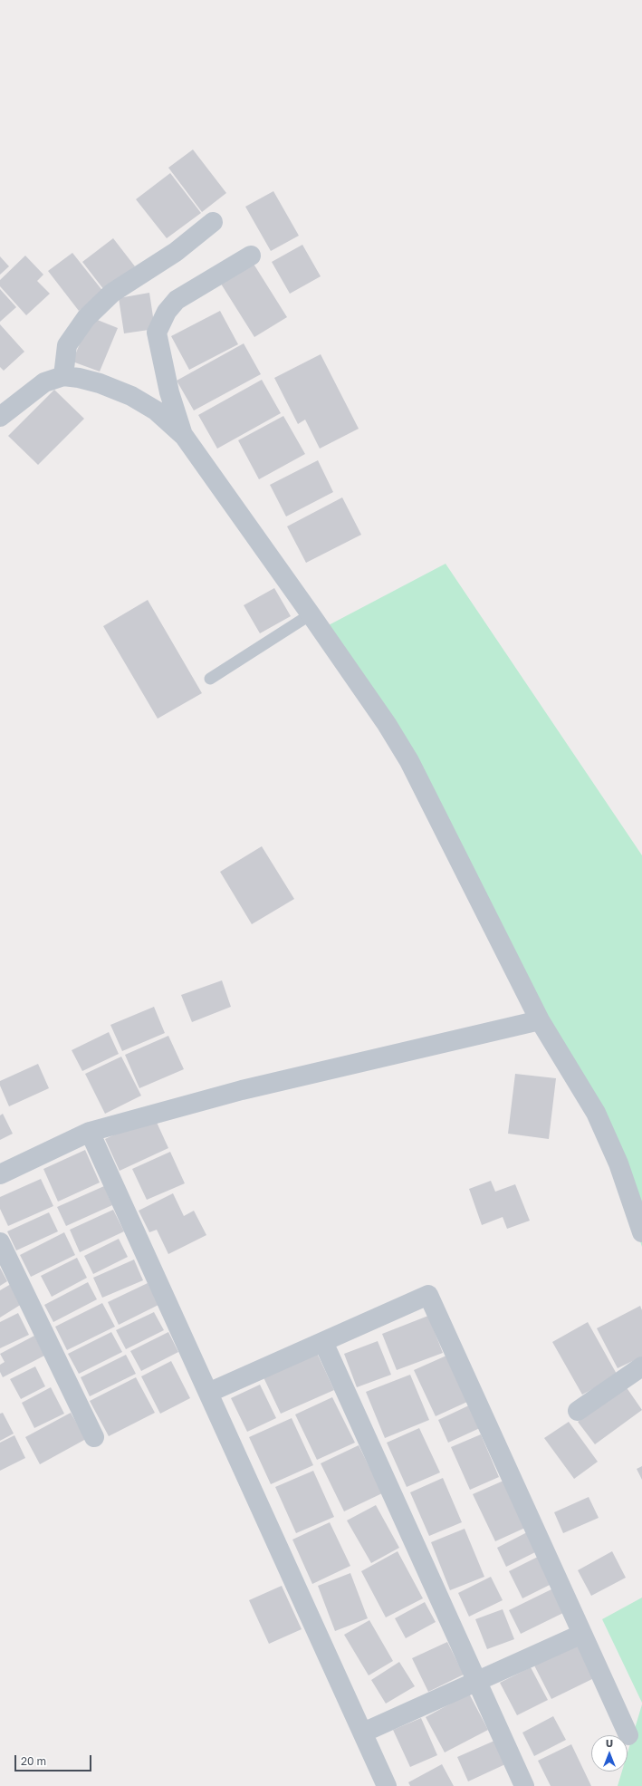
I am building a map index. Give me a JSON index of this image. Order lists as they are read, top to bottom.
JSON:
{
  "scale_bar": "20 m",
  "north": "top"
}
